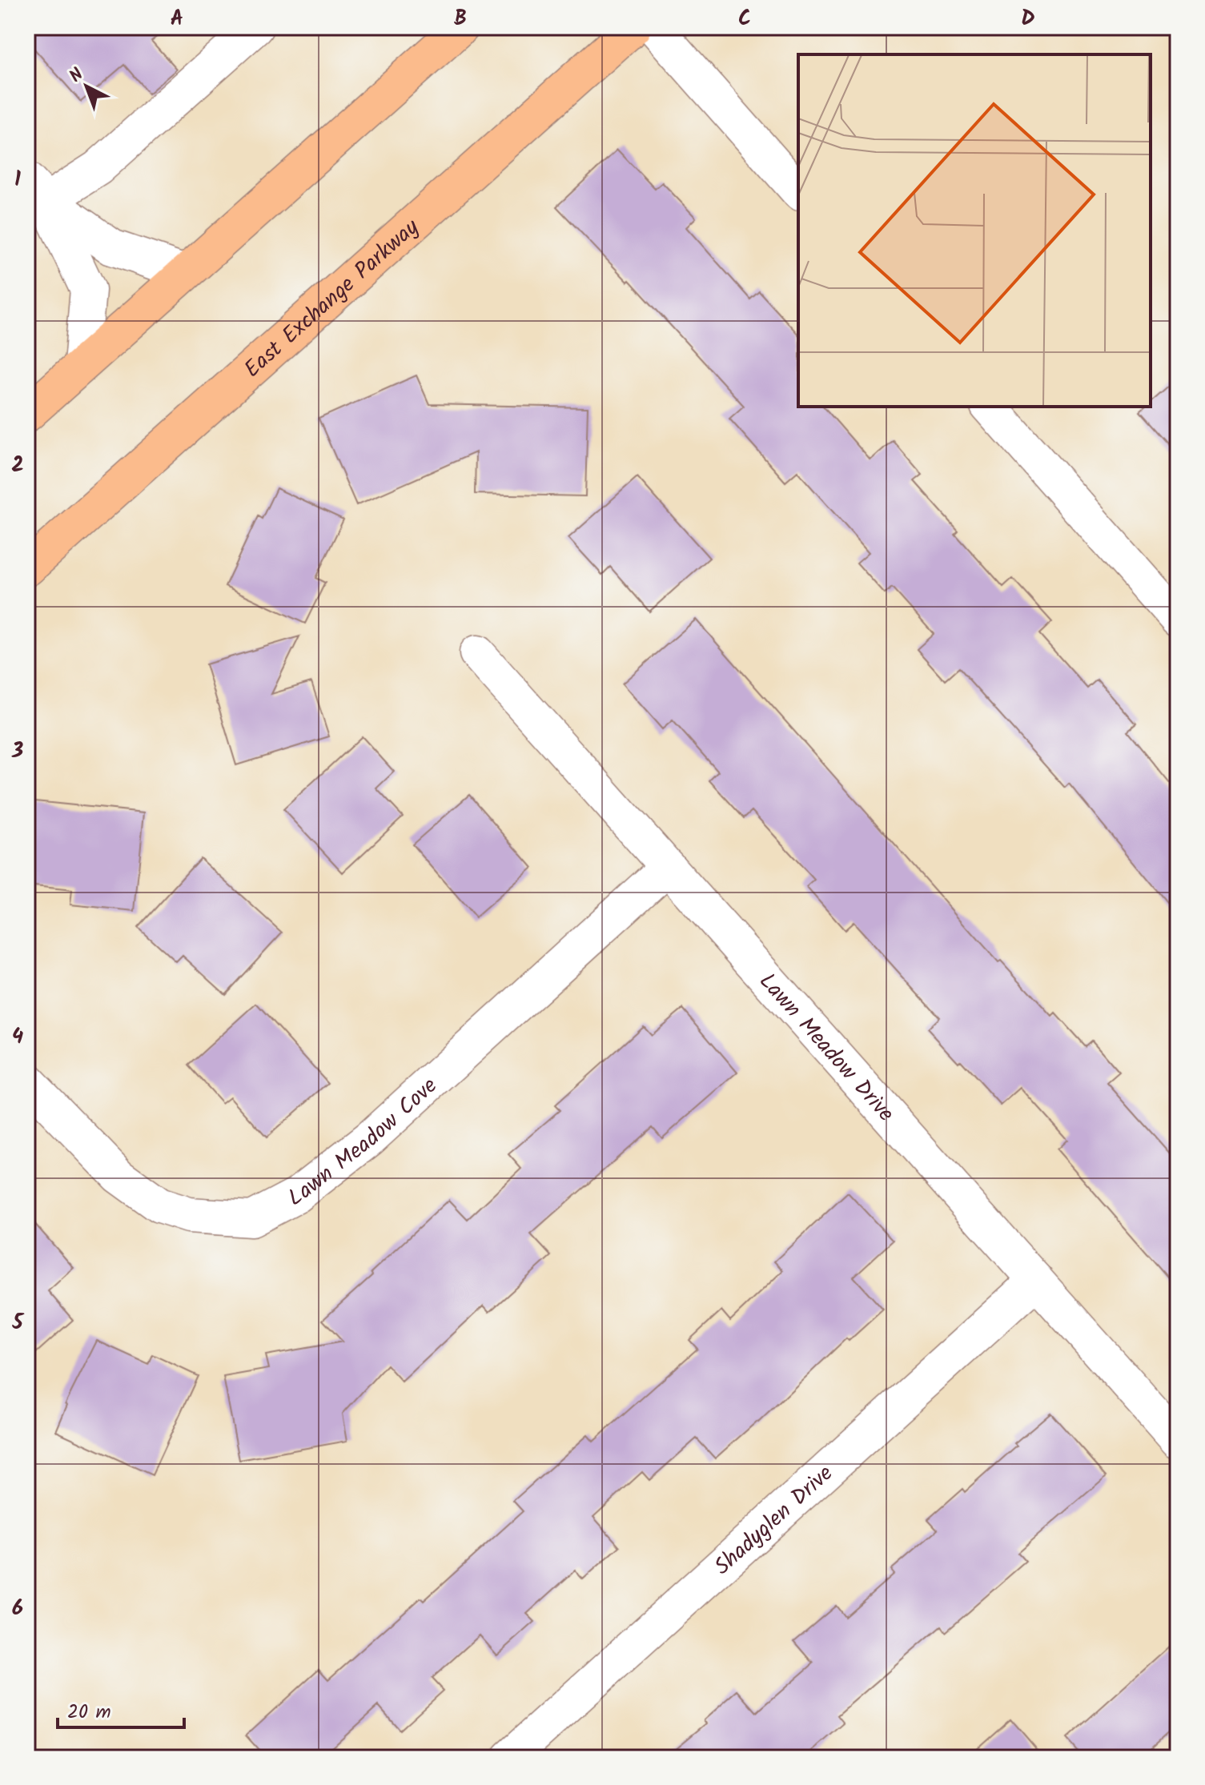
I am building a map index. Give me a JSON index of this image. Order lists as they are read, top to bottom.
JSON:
{
  "streets": {
    "main road": ["East Exchange Parkway"],
    "street": ["Lawn Meadow Drive", "Lawn Meadow Cove", "Shadyglen Drive"]
  },
  "crossings": [
    ["Lawn Meadow Drive", "Lawn Meadow Cove"],
    ["Lawn Meadow Drive", "Shadyglen Drive"]
  ],
  "scale_bar": "20 m",
  "north": "top left",
  "grid": {
    "columns": [
      "A",
      "B",
      "C",
      "D"
    ],
    "rows": [
      "1",
      "2",
      "3",
      "4",
      "5",
      "6"
    ]
  }
}
